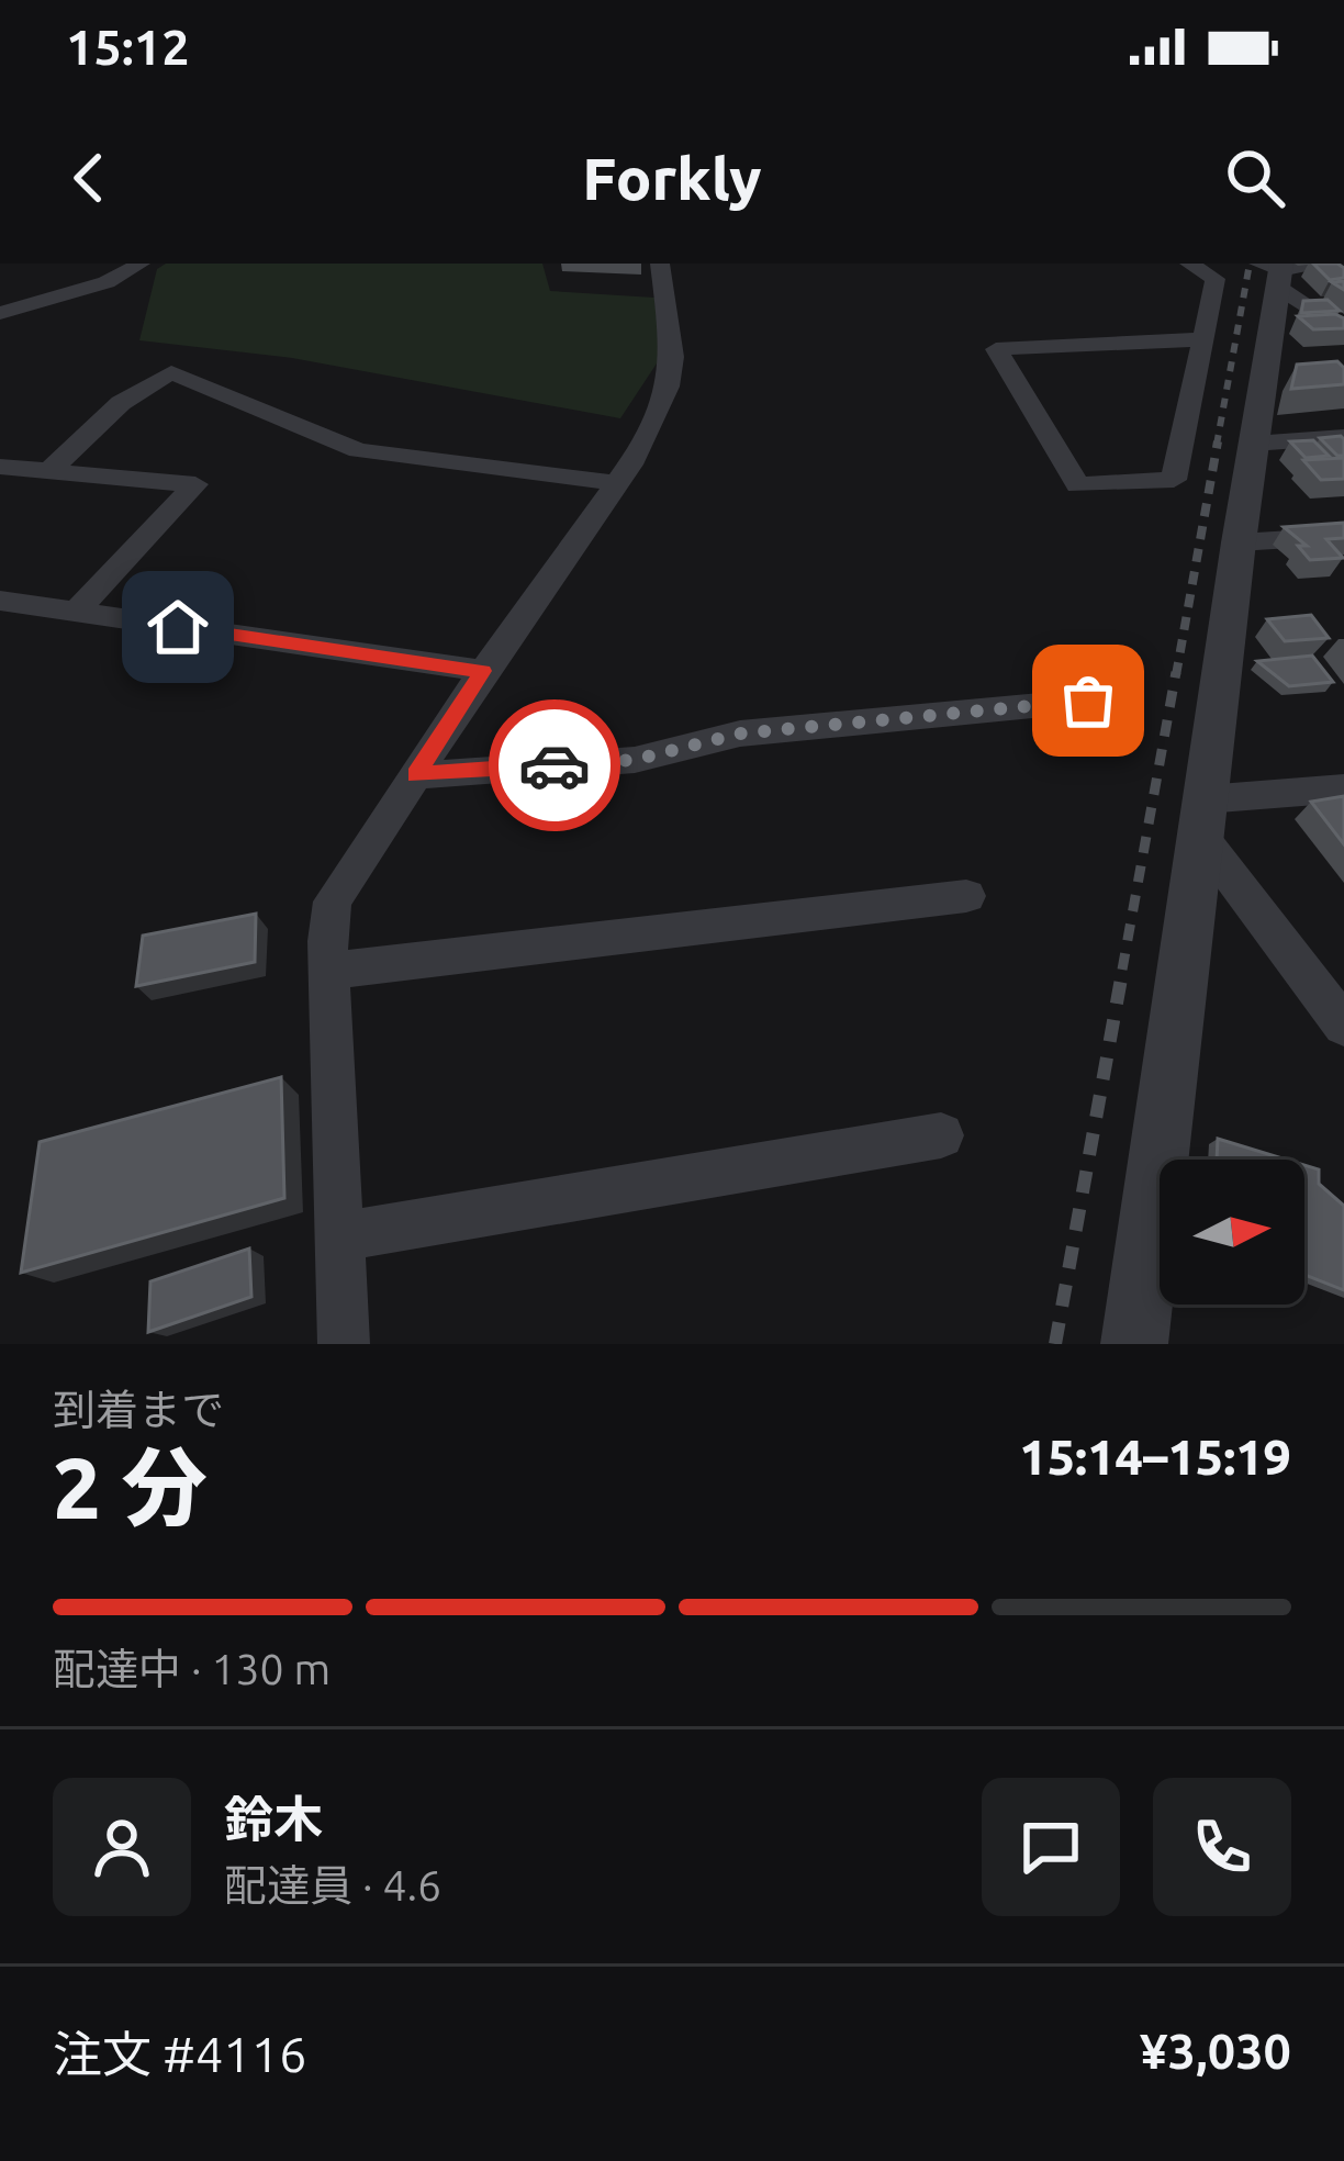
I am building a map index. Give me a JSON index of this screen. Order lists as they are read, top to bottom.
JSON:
{
  "north": "right",
  "page": {
    "status": "15:12",
    "header": "Forkly",
    "heading": ["2 分", "到着まで", "15:14–15:19"],
    "panel": [
      "鈴木",
      "配達員 · 4.6",
      "注文 #4116",
      "¥3,030"
    ],
    "bar": "配達中 · 130 m"
  }
}
